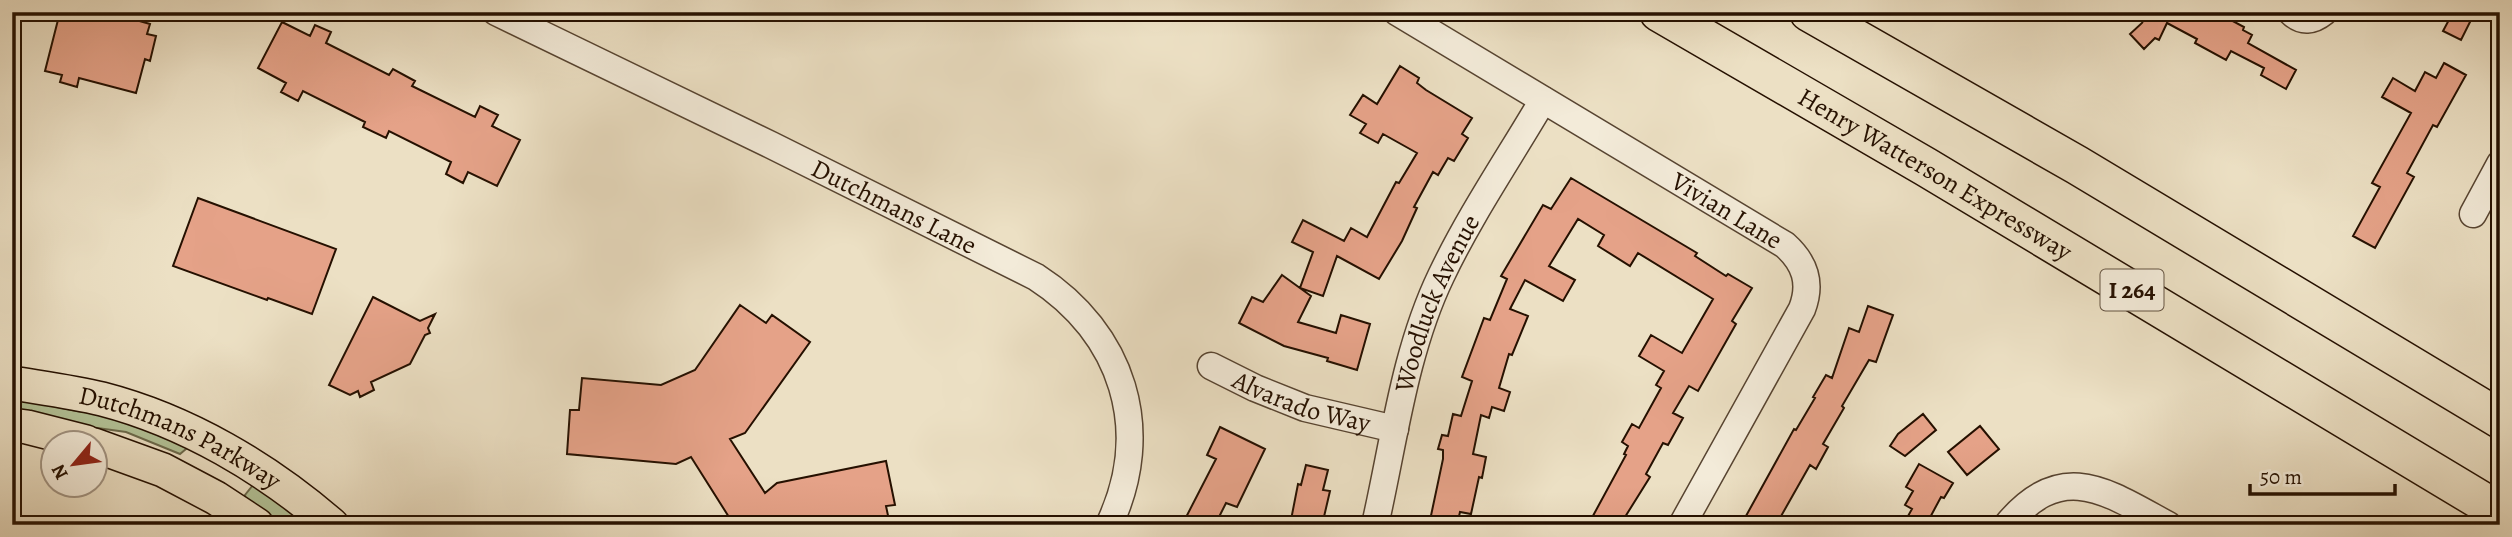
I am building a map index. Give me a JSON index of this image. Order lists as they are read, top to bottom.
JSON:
{
  "streets": {
    "highway": ["Henry Watterson Expressway", "I 264"],
    "main road": ["Dutchmans Parkway"],
    "street": [
      "Dutchmans Lane",
      "Vivian Lane",
      "Woodluck Avenue",
      "Alvarado Way"
    ]
  },
  "crossings": [
    ["Vivian Lane", "Woodluck Avenue"],
    ["Woodluck Avenue", "Alvarado Way"]
  ],
  "scale_bar": "50 m",
  "north": "bottom left"
}
